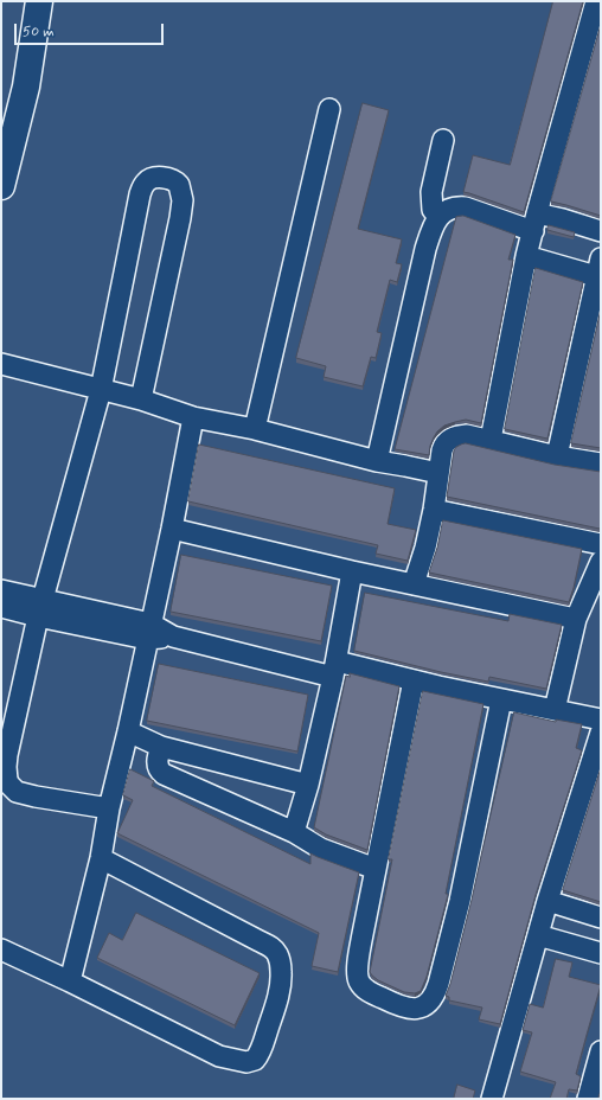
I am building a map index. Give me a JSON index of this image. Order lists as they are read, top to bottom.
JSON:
{
  "scale_bar": "50 m"
}
